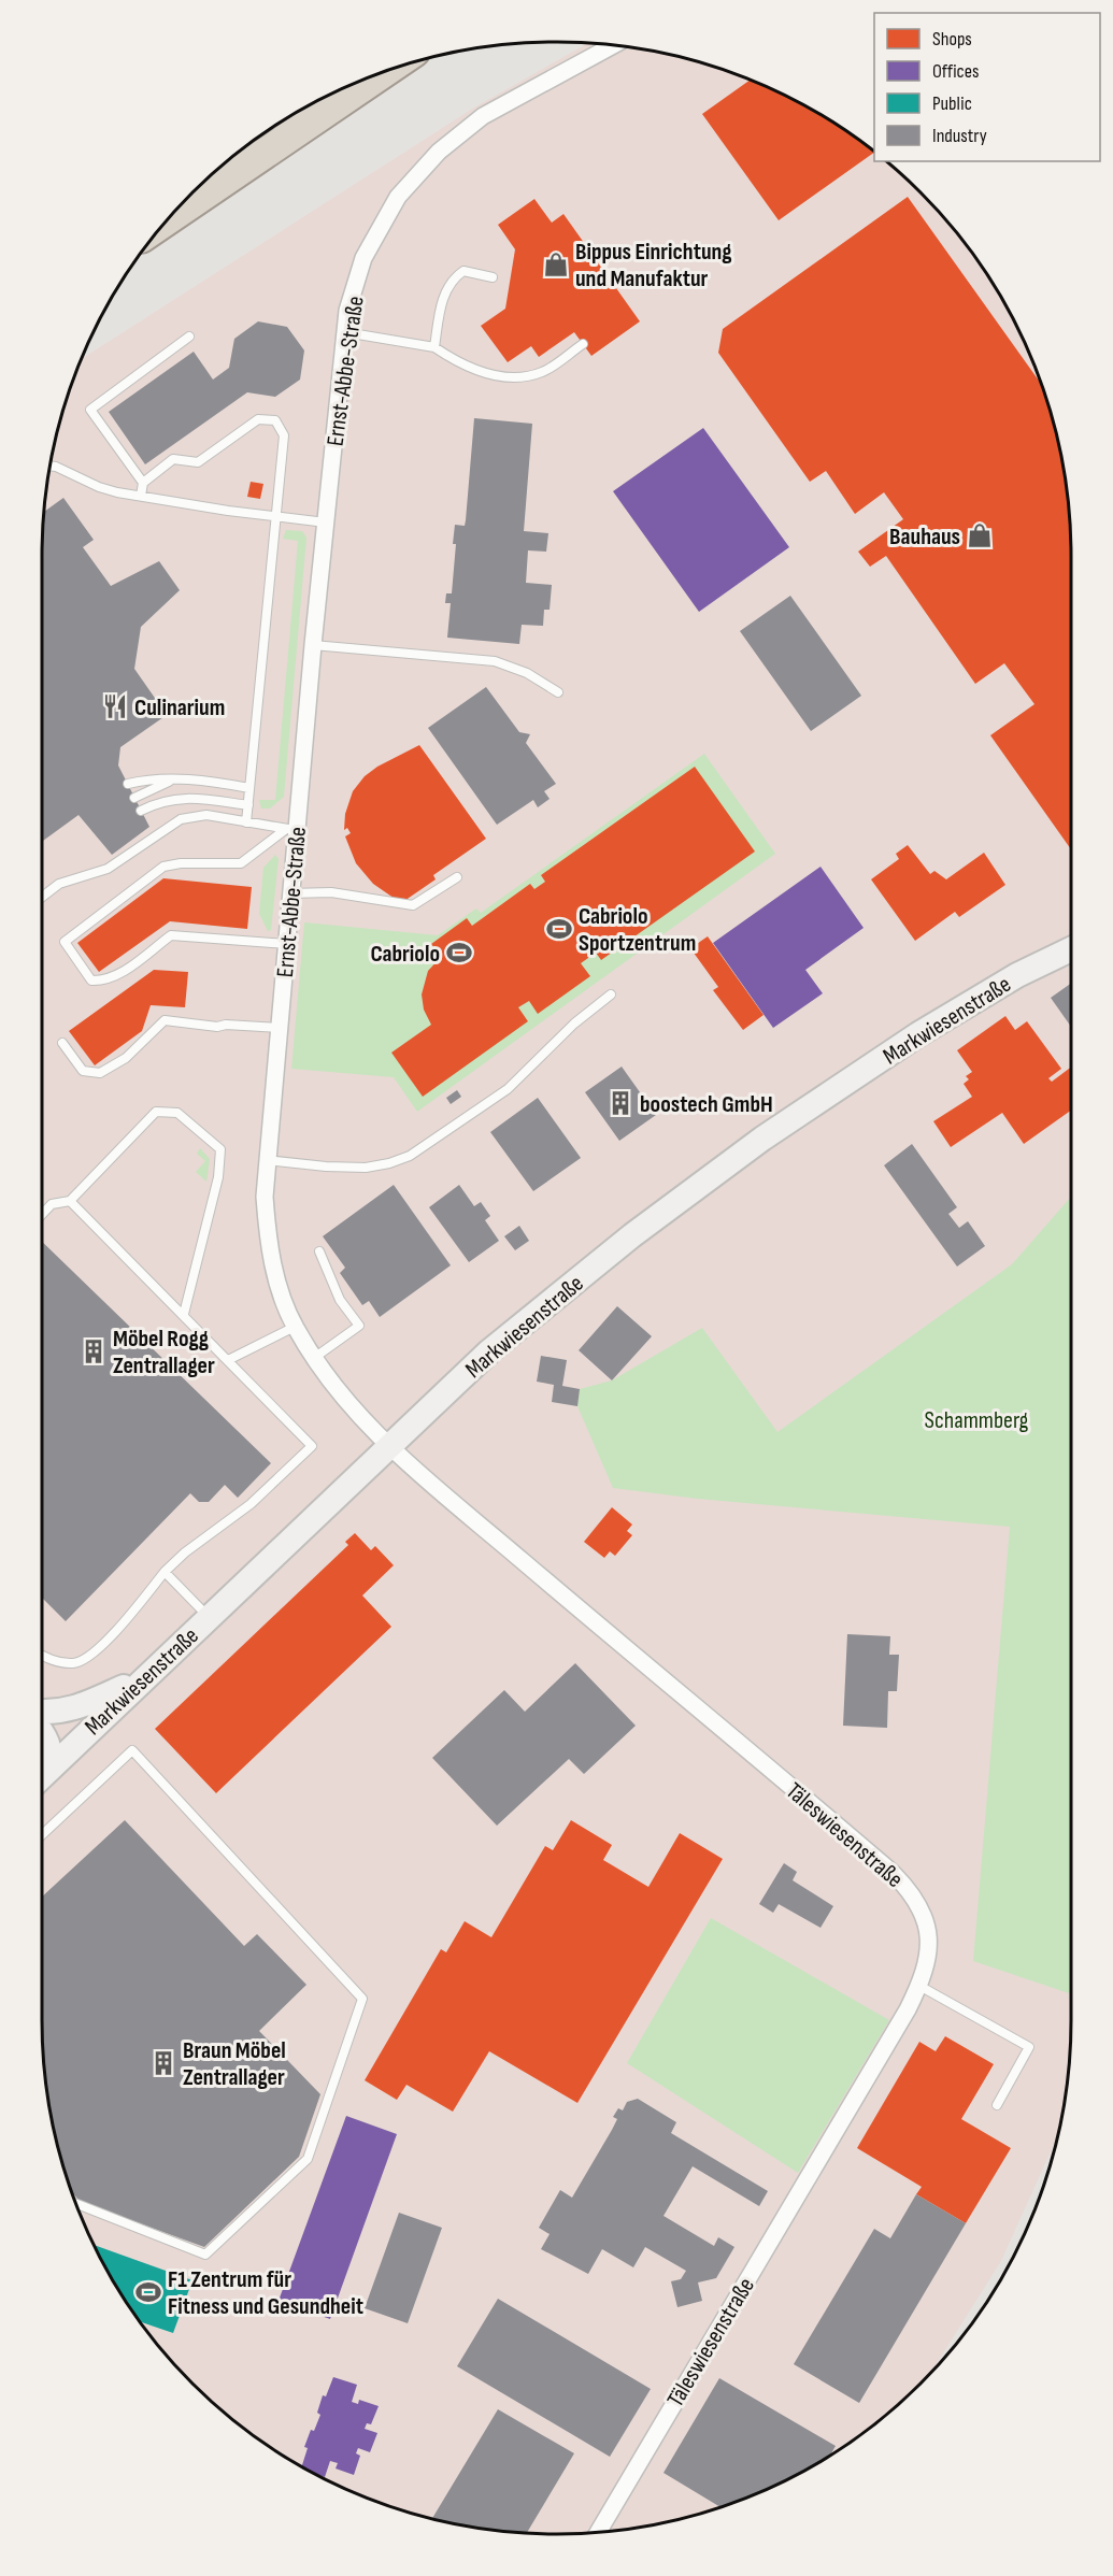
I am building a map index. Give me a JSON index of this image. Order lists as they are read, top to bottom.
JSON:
{
  "streets": {
    "street": ["Ernst-Abbe-Straße", "Markwiesenstraße", "Täleswiesenstraße"]
  },
  "crossings": [
    ["Ernst-Abbe-Straße", "Markwiesenstraße"],
    ["Ernst-Abbe-Straße", "Täleswiesenstraße"],
    ["Markwiesenstraße", "Täleswiesenstraße"]
  ],
  "parks": ["Schammberg"],
  "places": {
    "shop": ["Bippus Einrichtung und Manufaktur", "Bauhaus"],
    "restaurant": ["Culinarium"],
    "sports": ["Cabriolo Sportzentrum", "Cabriolo", "F1 Zentrum für Fitness und Gesundheit"],
    "building": ["boostech GmbH", "Möbel Rogg Zentrallager", "Braun Möbel Zentrallager"]
  },
  "legend": [
    "Shops",
    "Offices",
    "Public",
    "Industry"
  ]
}
